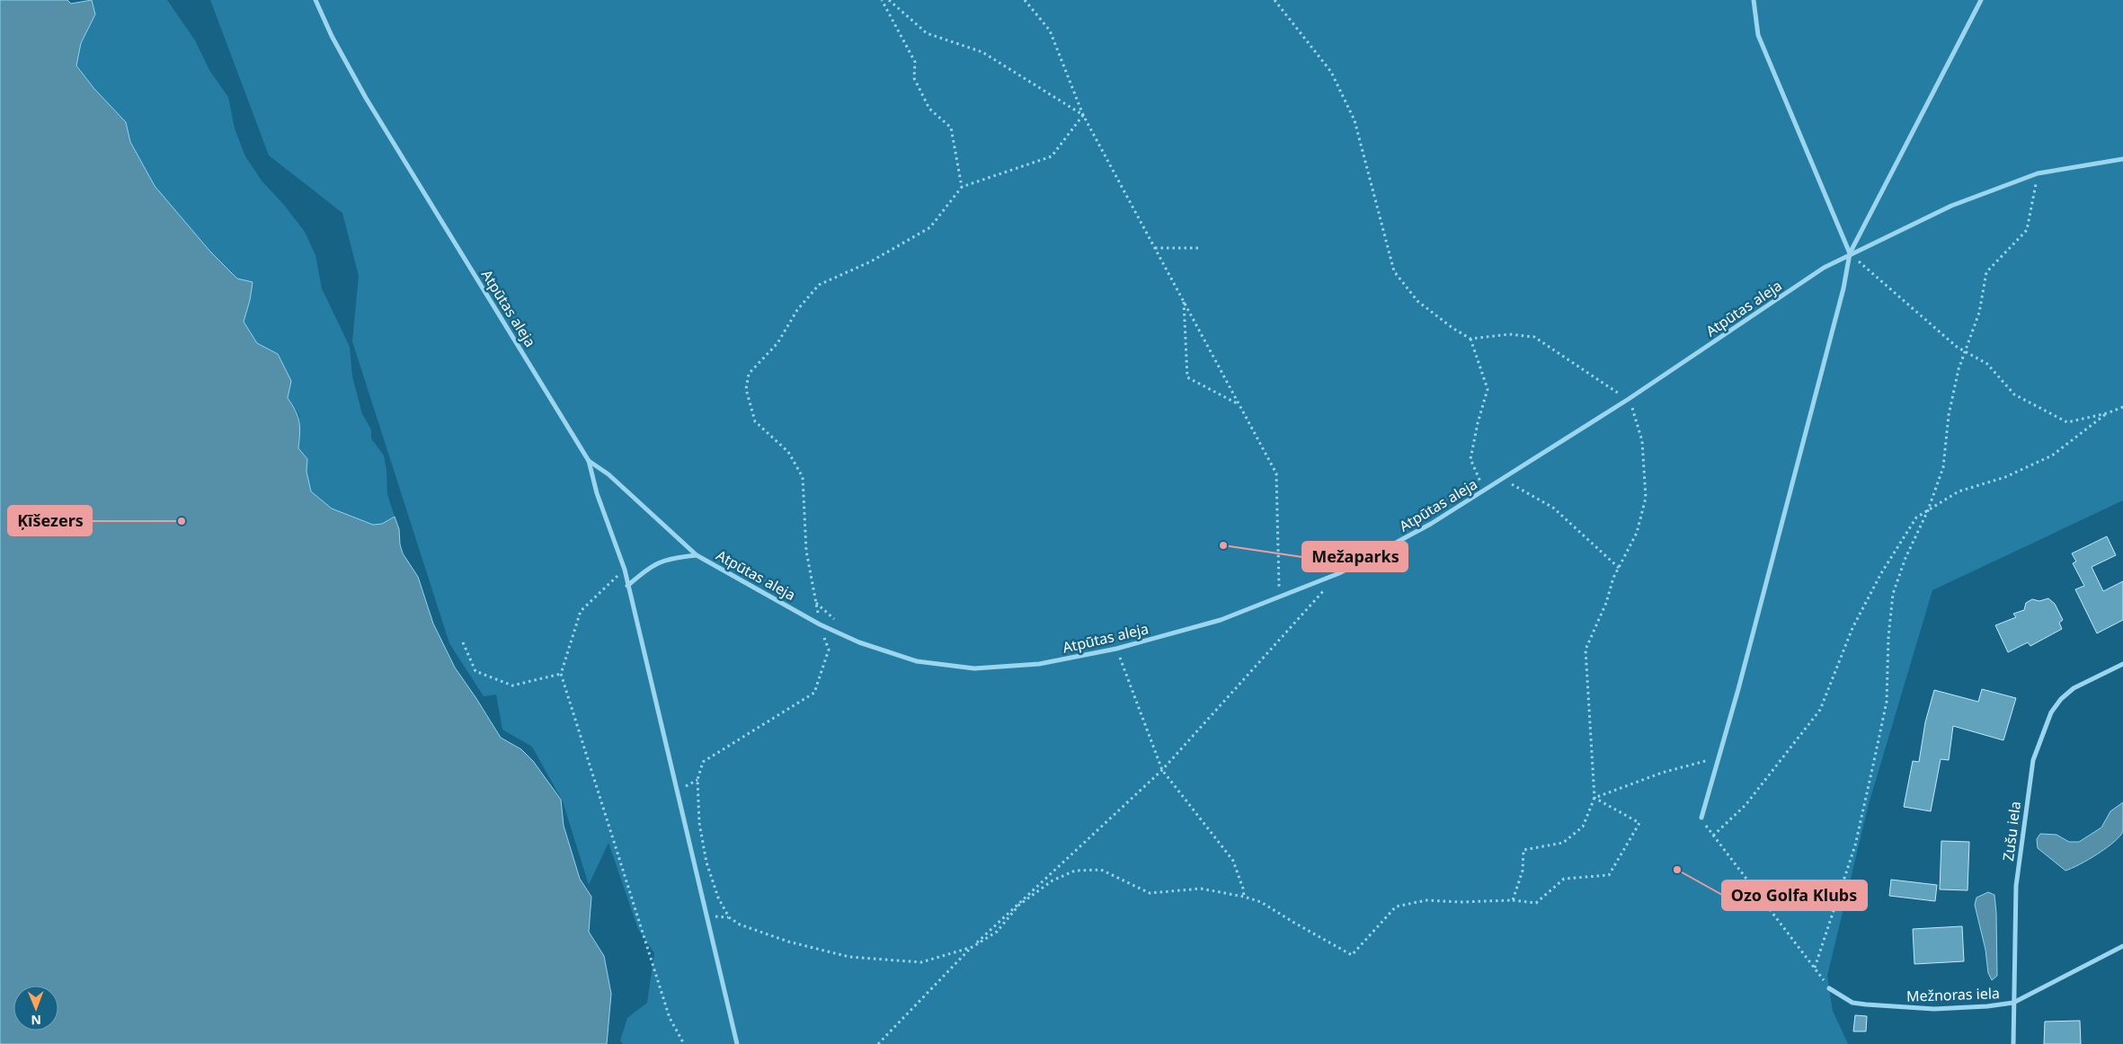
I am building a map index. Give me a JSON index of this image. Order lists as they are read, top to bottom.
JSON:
{
  "streets": {
    "street": ["Atpūtas aleja", "Zušu iela", "Mežnoras iela"]
  },
  "crossings": [
    ["Zušu iela", "Mežnoras iela"]
  ],
  "places": ["Ķīšezers", "Mežaparks", "Ozo Golfa Klubs"],
  "north": "bottom"
}
